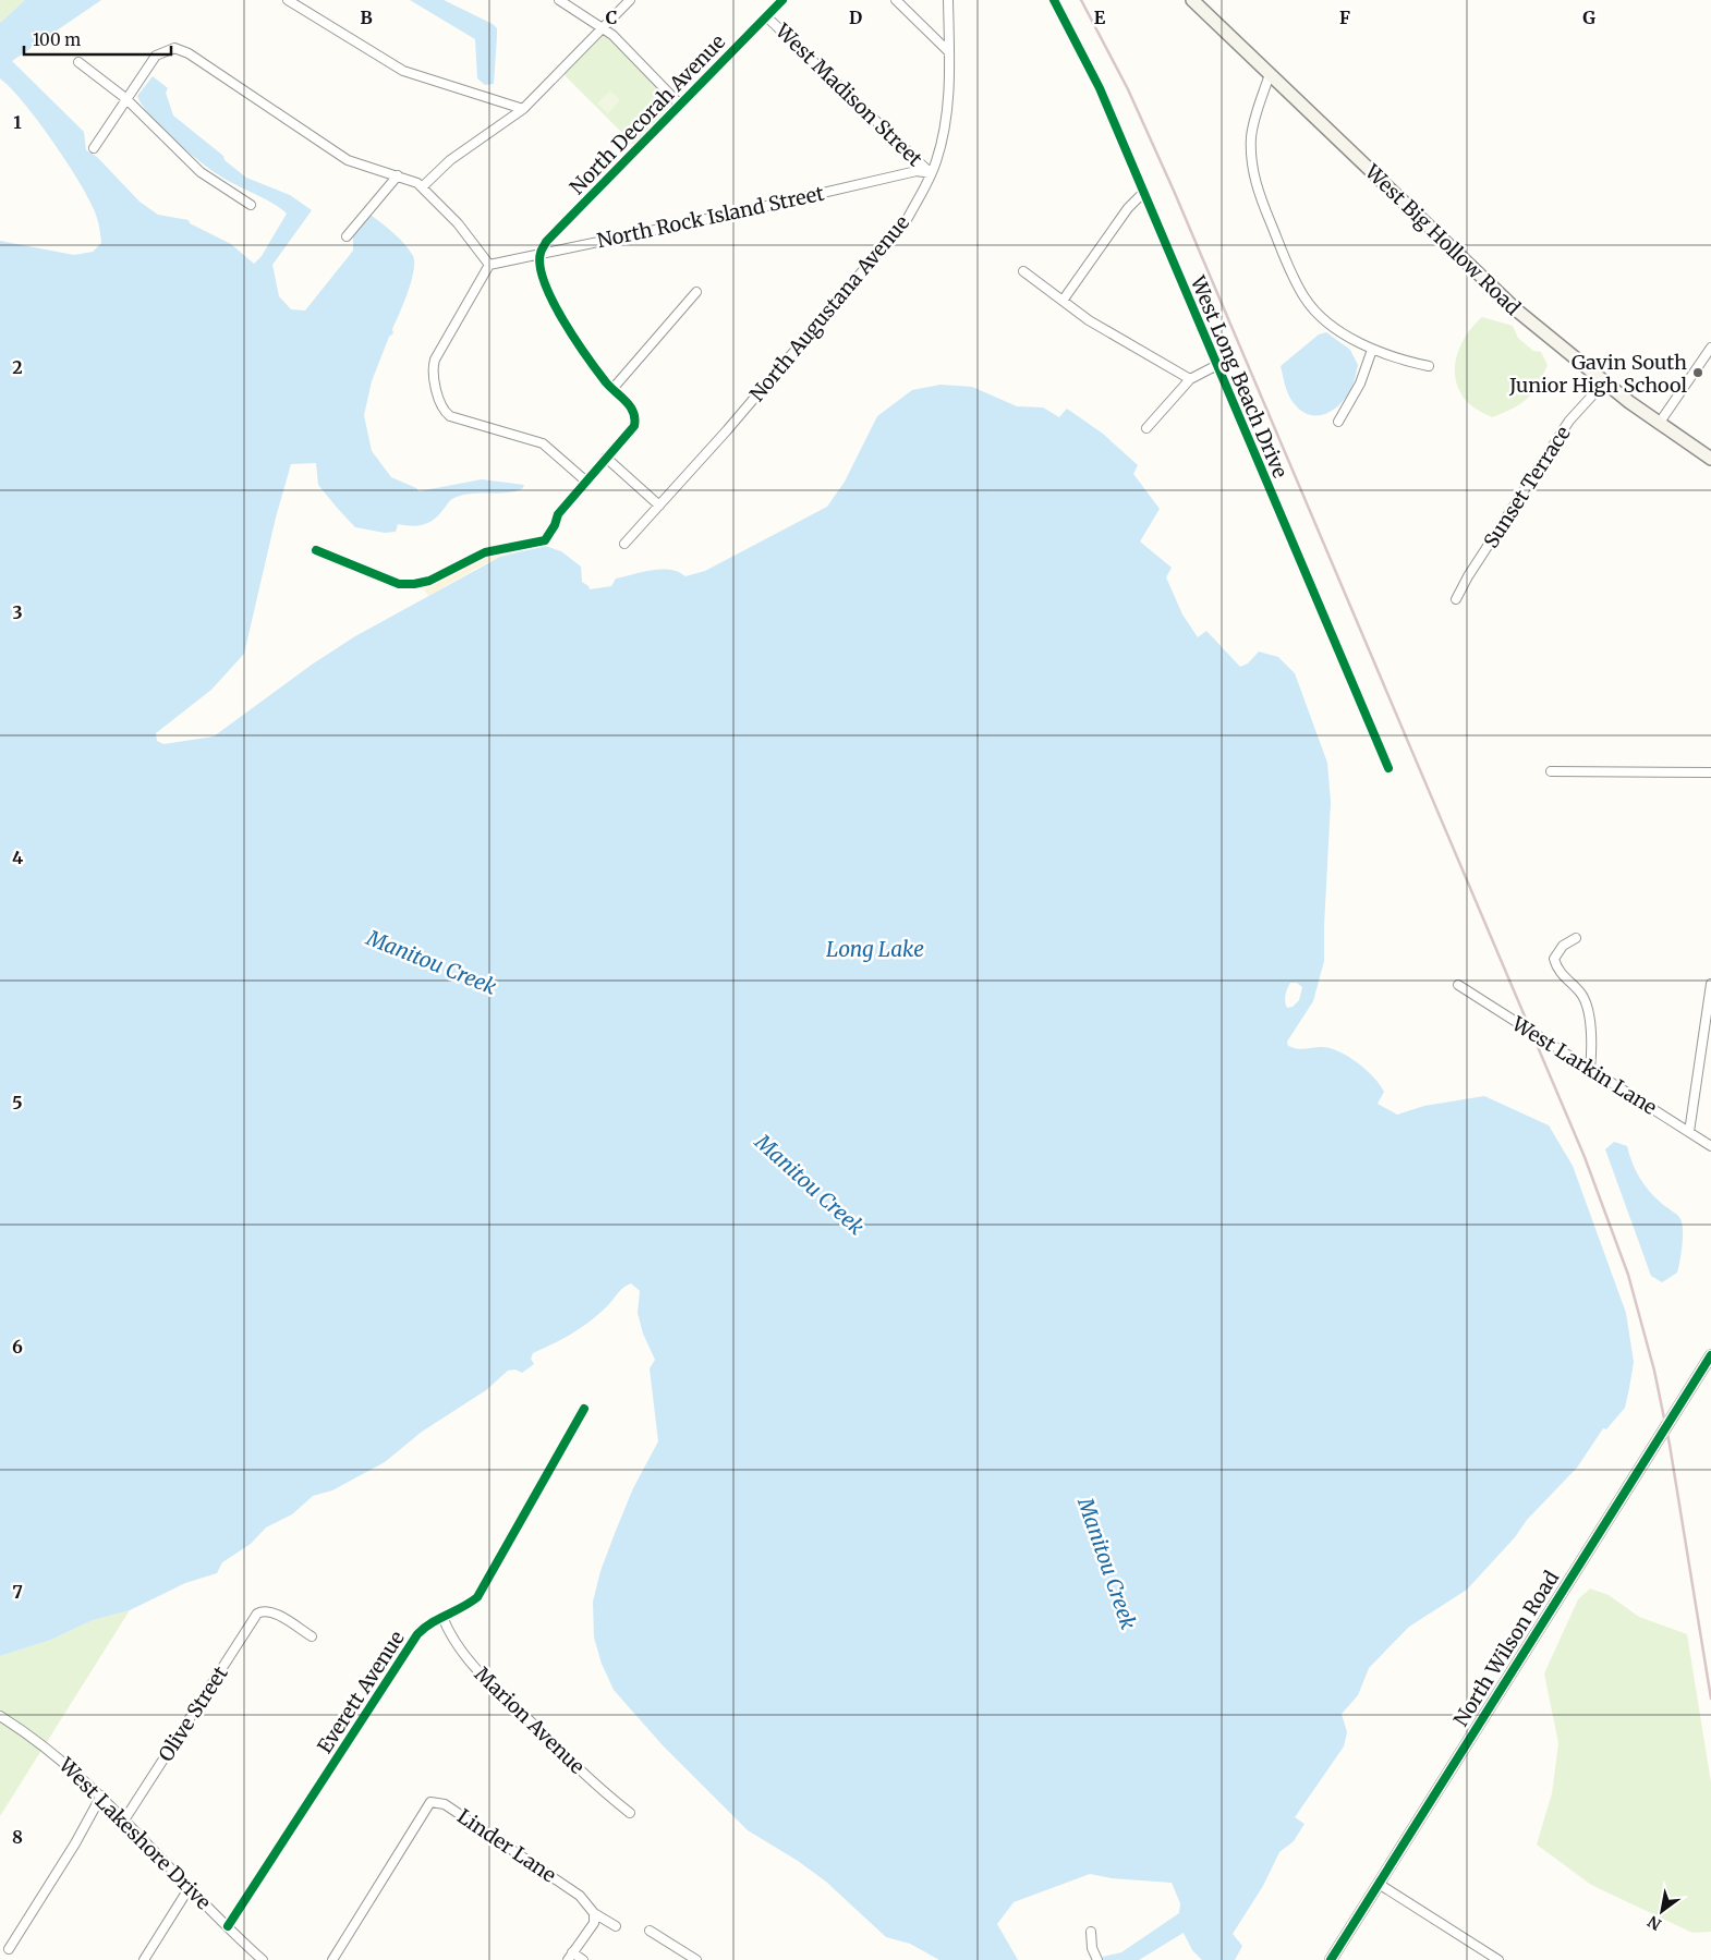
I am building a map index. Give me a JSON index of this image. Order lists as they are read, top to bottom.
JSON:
{
  "streets": {
    "main road": ["West Big Hollow Road"],
    "street": [
      "West Madison Street",
      "North Decorah Avenue",
      "North Rock Island Street",
      "North Augustana Avenue",
      "West Long Beach Drive",
      "Sunset Terrace",
      "West Larkin Lane",
      "North Wilson Road",
      "Everett Avenue",
      "Olive Street",
      "Marion Avenue",
      "West Lakeshore Drive",
      "Linder Lane"
    ]
  },
  "crossings": [
    ["West Madison Street", "North Decorah Avenue"],
    ["West Madison Street", "North Rock Island Street"],
    ["West Madison Street", "North Augustana Avenue"],
    ["North Decorah Avenue", "North Rock Island Street"],
    ["North Rock Island Street", "North Augustana Avenue"],
    ["West Big Hollow Road", "Sunset Terrace"],
    ["Everett Avenue", "Marion Avenue"],
    ["Everett Avenue", "West Lakeshore Drive"],
    ["Olive Street", "West Lakeshore Drive"]
  ],
  "water": ["Long Lake", "Manitou Creek"],
  "places": ["Gavin South Junior High School"],
  "scale_bar": "100 m",
  "north": "bottom left",
  "grid": {
    "columns": [
      "B",
      "C",
      "D",
      "E",
      "F",
      "G"
    ],
    "rows": [
      "1",
      "2",
      "3",
      "4",
      "5",
      "6",
      "7",
      "8"
    ]
  }
}
